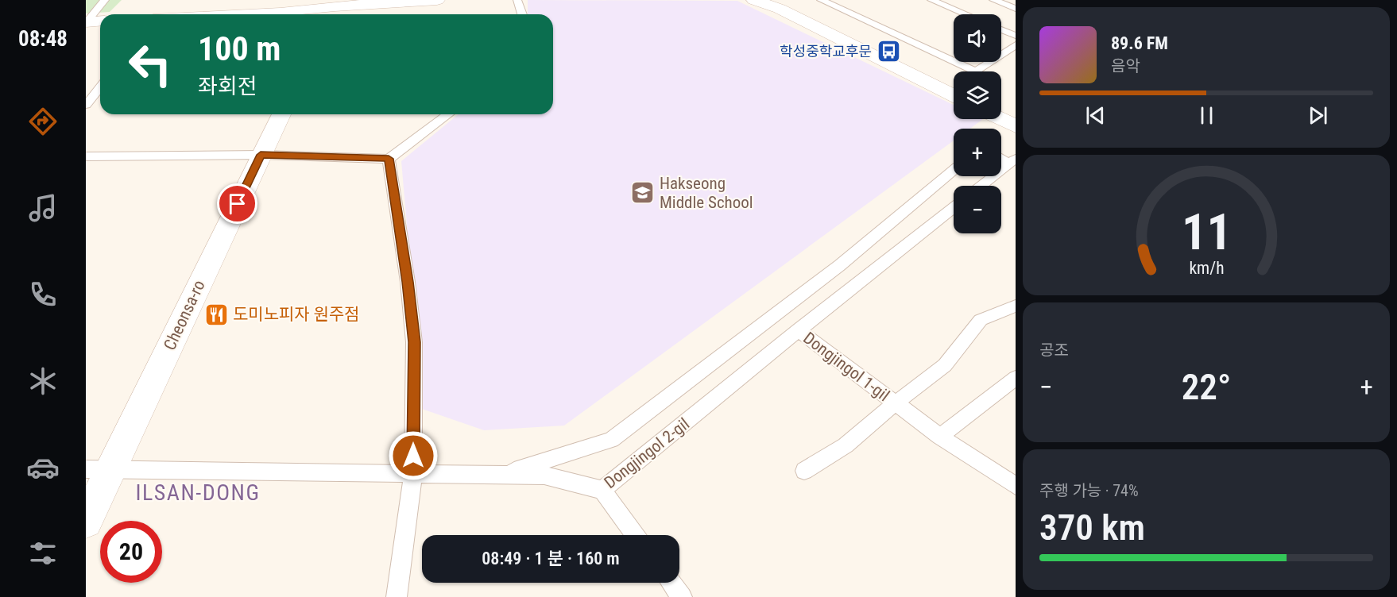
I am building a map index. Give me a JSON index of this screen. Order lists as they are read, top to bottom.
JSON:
{
  "streets": {
    "street": ["Cheonsa-ro"],
    "lane": ["Dongjingol 1-gil", "Dongjingol 2-gil"]
  },
  "crossings": [
    ["Cheonsa-ro", "Dongjingol 2-gil"],
    ["Dongjingol 1-gil", "Dongjingol 2-gil"]
  ],
  "districts": ["ILSAN-DONG"],
  "places": {
    "bus stop": ["학성중학교후문"],
    "school or university": ["Hakseong Middle School"],
    "restaurant": ["도미노피자 원주점"]
  },
  "page": {
    "tabs": "08:48",
    "map_buttons": ["+", "−"],
    "turn": ["100 m", "좌회전"],
    "song": ["89.6 FM", "음악"],
    "tile": [
      "공조",
      ["주행 가능 · 74%", "370 km"]
    ],
    "heat": ["−", "22°", "+"],
    "limit": "20",
    "trip": "08:49 · 1 분 · 160 m",
    "gauge": ["11", "km/h"]
  }
}
